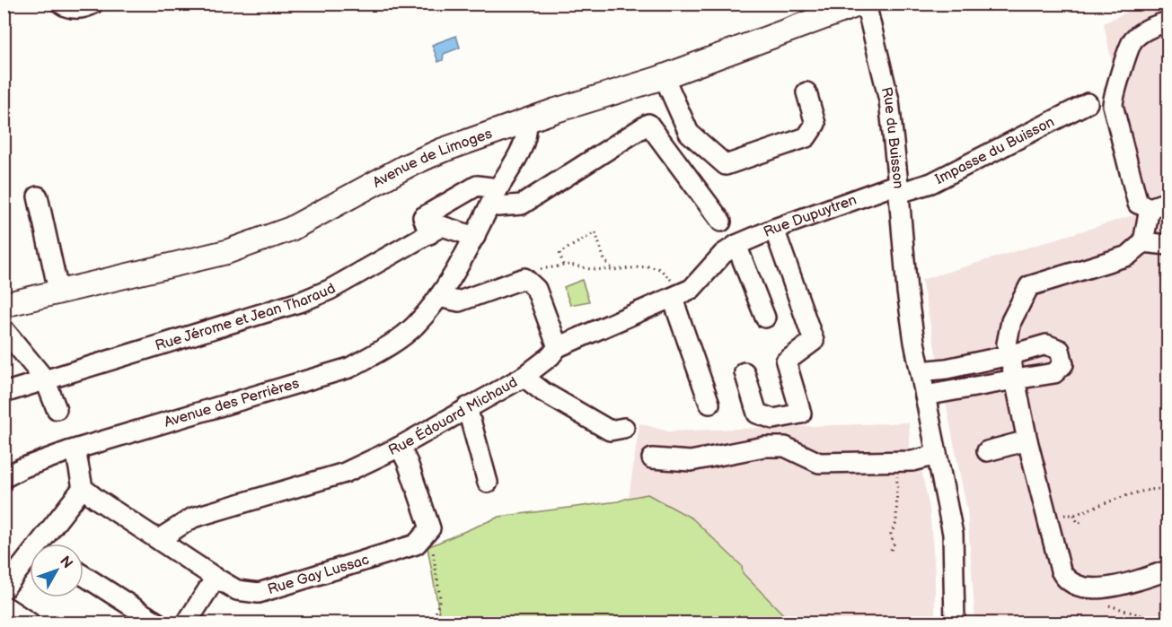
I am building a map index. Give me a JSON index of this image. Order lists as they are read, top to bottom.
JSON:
{
  "streets": {
    "main road": ["Avenue de Limoges"],
    "street": [
      "Rue du Buisson",
      "Impasse du Buisson",
      "Rue Dupuytren",
      "Rue Jérome et Jean Tharaud",
      "Avenue des Perrières",
      "Rue Édouard Michaud",
      "Rue Gay Lussac"
    ]
  },
  "crossings": [
    ["Rue du Buisson", "Impasse du Buisson"],
    ["Rue du Buisson", "Rue Dupuytren"],
    ["Impasse du Buisson", "Rue Dupuytren"],
    ["Avenue de Limoges", "Avenue des Perrières"],
    ["Rue Dupuytren", "Rue Édouard Michaud"],
    ["Rue Jérome et Jean Tharaud", "Avenue des Perrières"],
    ["Rue Édouard Michaud", "Rue Gay Lussac"]
  ],
  "north": "top right"
}
